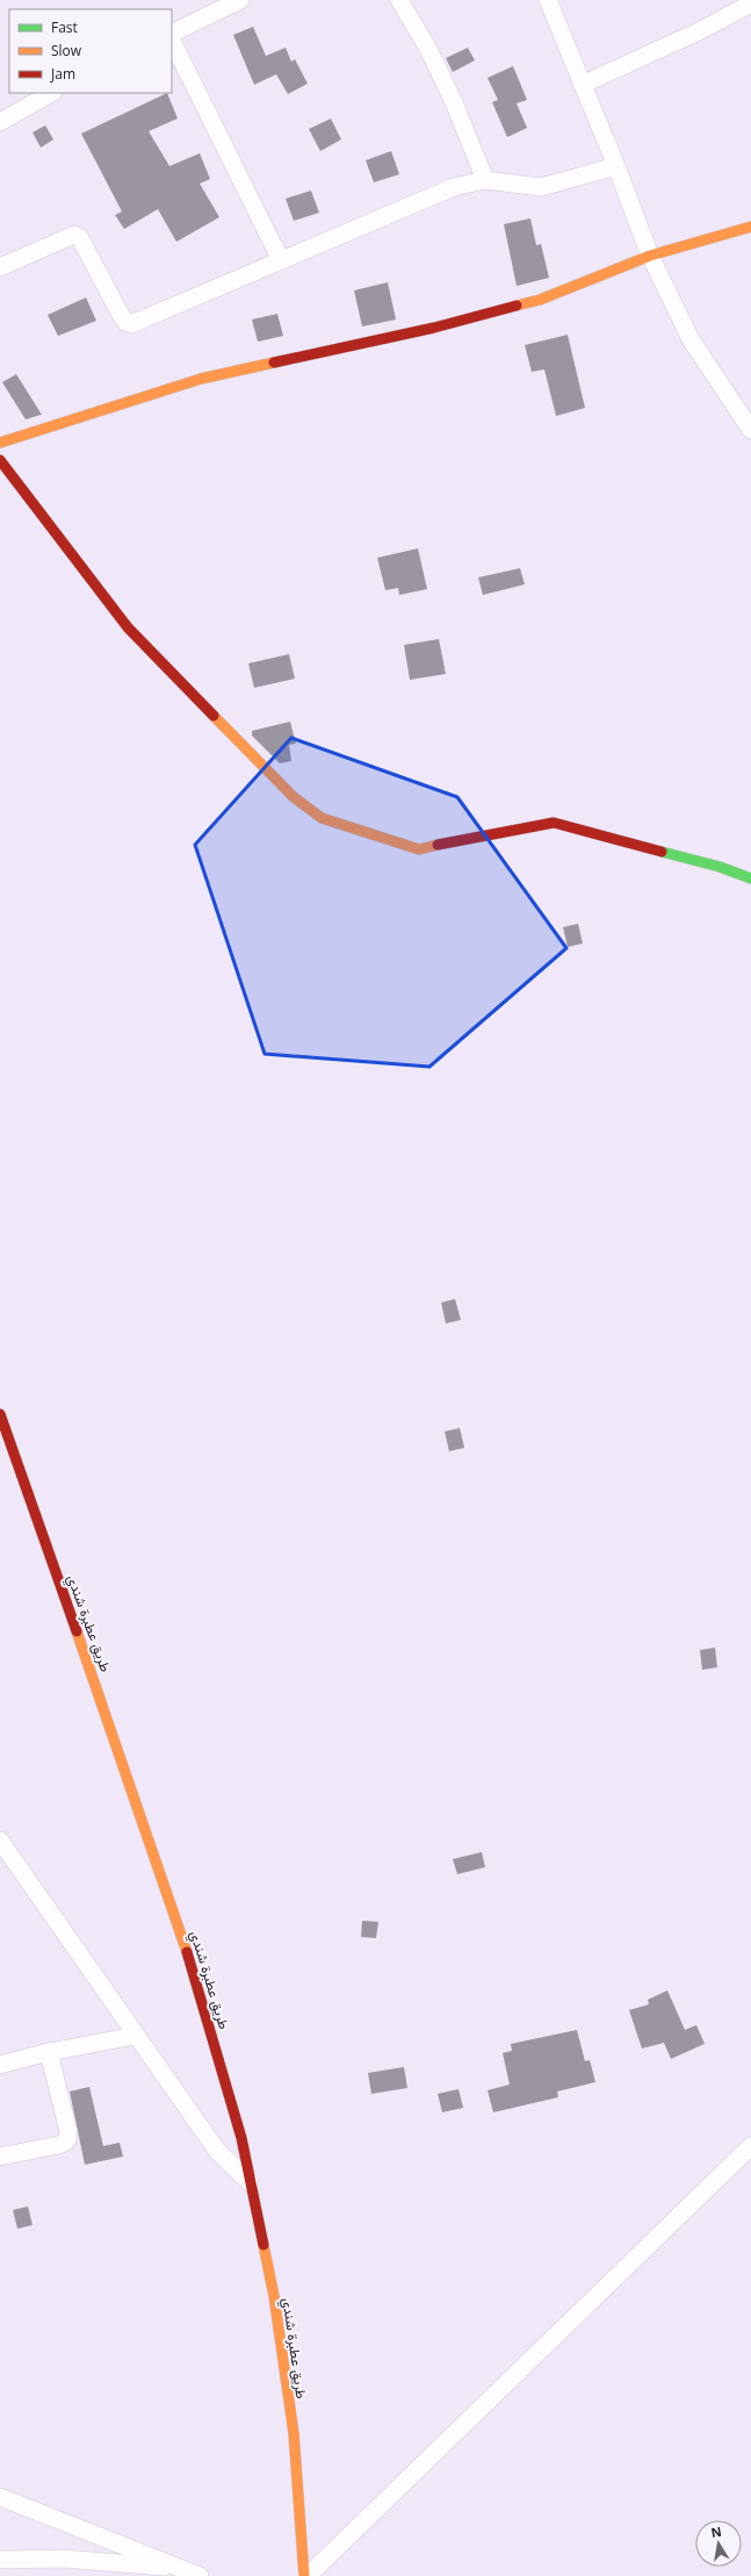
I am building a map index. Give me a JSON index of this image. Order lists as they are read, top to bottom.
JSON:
{
  "streets": {
    "main road": ["طريق عطبرة شندي"]
  },
  "legend": ["Fast", "Slow", "Jam"],
  "north": "top"
}
